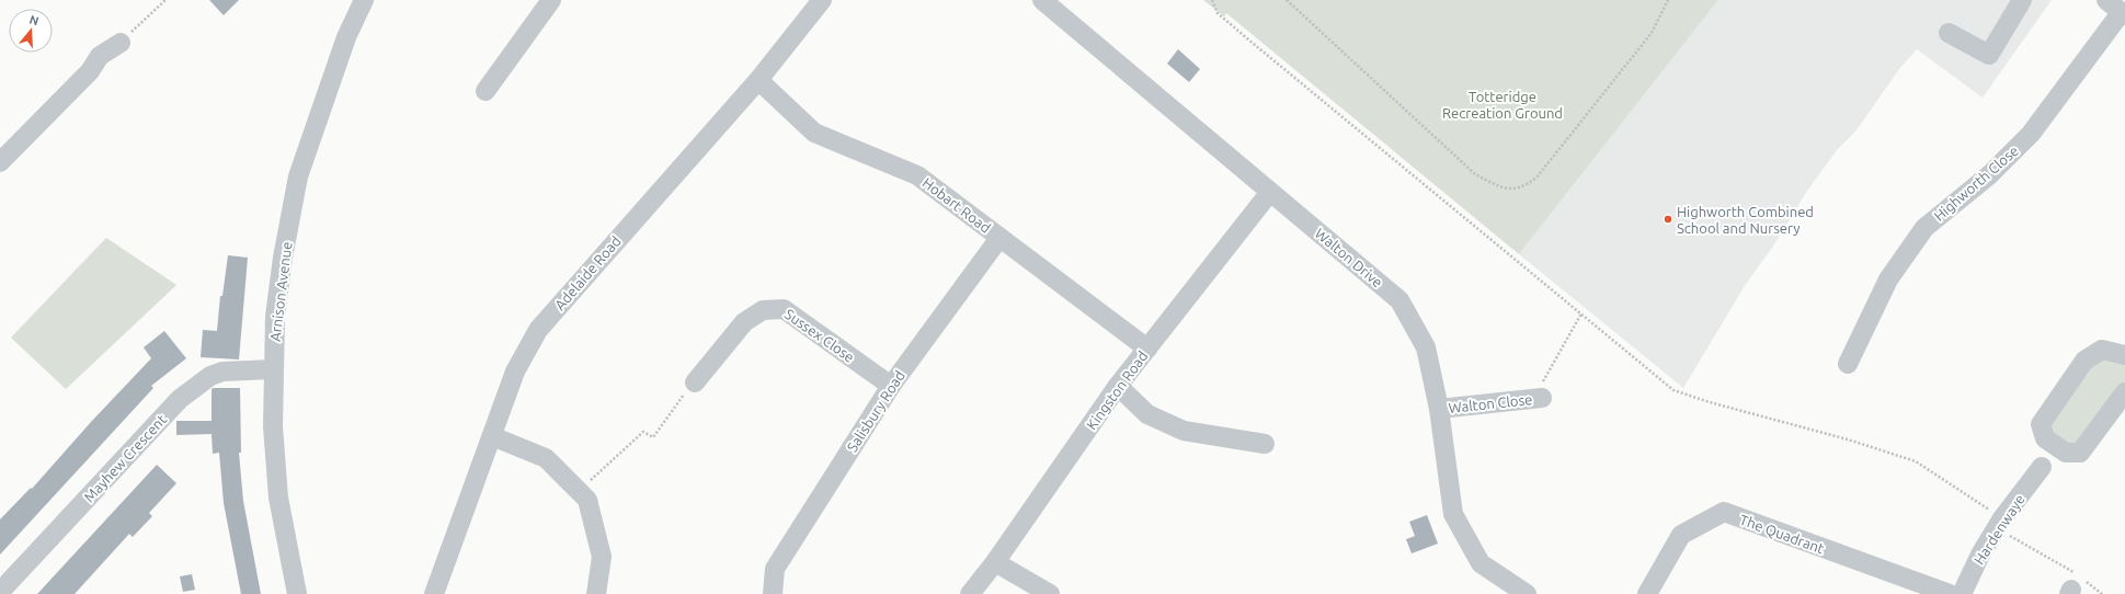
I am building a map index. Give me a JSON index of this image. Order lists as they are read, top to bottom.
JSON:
{
  "streets": {
    "street": [
      "Highworth Close",
      "Hobart Road",
      "Walton Drive",
      "Adelaide Road",
      "Arnison Avenue",
      "Sussex Close",
      "Kingston Road",
      "Walton Close",
      "Salisbury Road",
      "Mayhew Crescent",
      "Hardenwaye",
      "The Quadrant"
    ]
  },
  "crossings": [
    ["Hobart Road", "Adelaide Road"],
    ["Hobart Road", "Kingston Road"],
    ["Hobart Road", "Salisbury Road"],
    ["Walton Drive", "Kingston Road"],
    ["Walton Drive", "Walton Close"],
    ["Arnison Avenue", "Mayhew Crescent"],
    ["Sussex Close", "Salisbury Road"]
  ],
  "parks": ["Totteridge Recreation Ground"],
  "places": ["Highworth Combined School and Nursery"],
  "north": "top"
}
